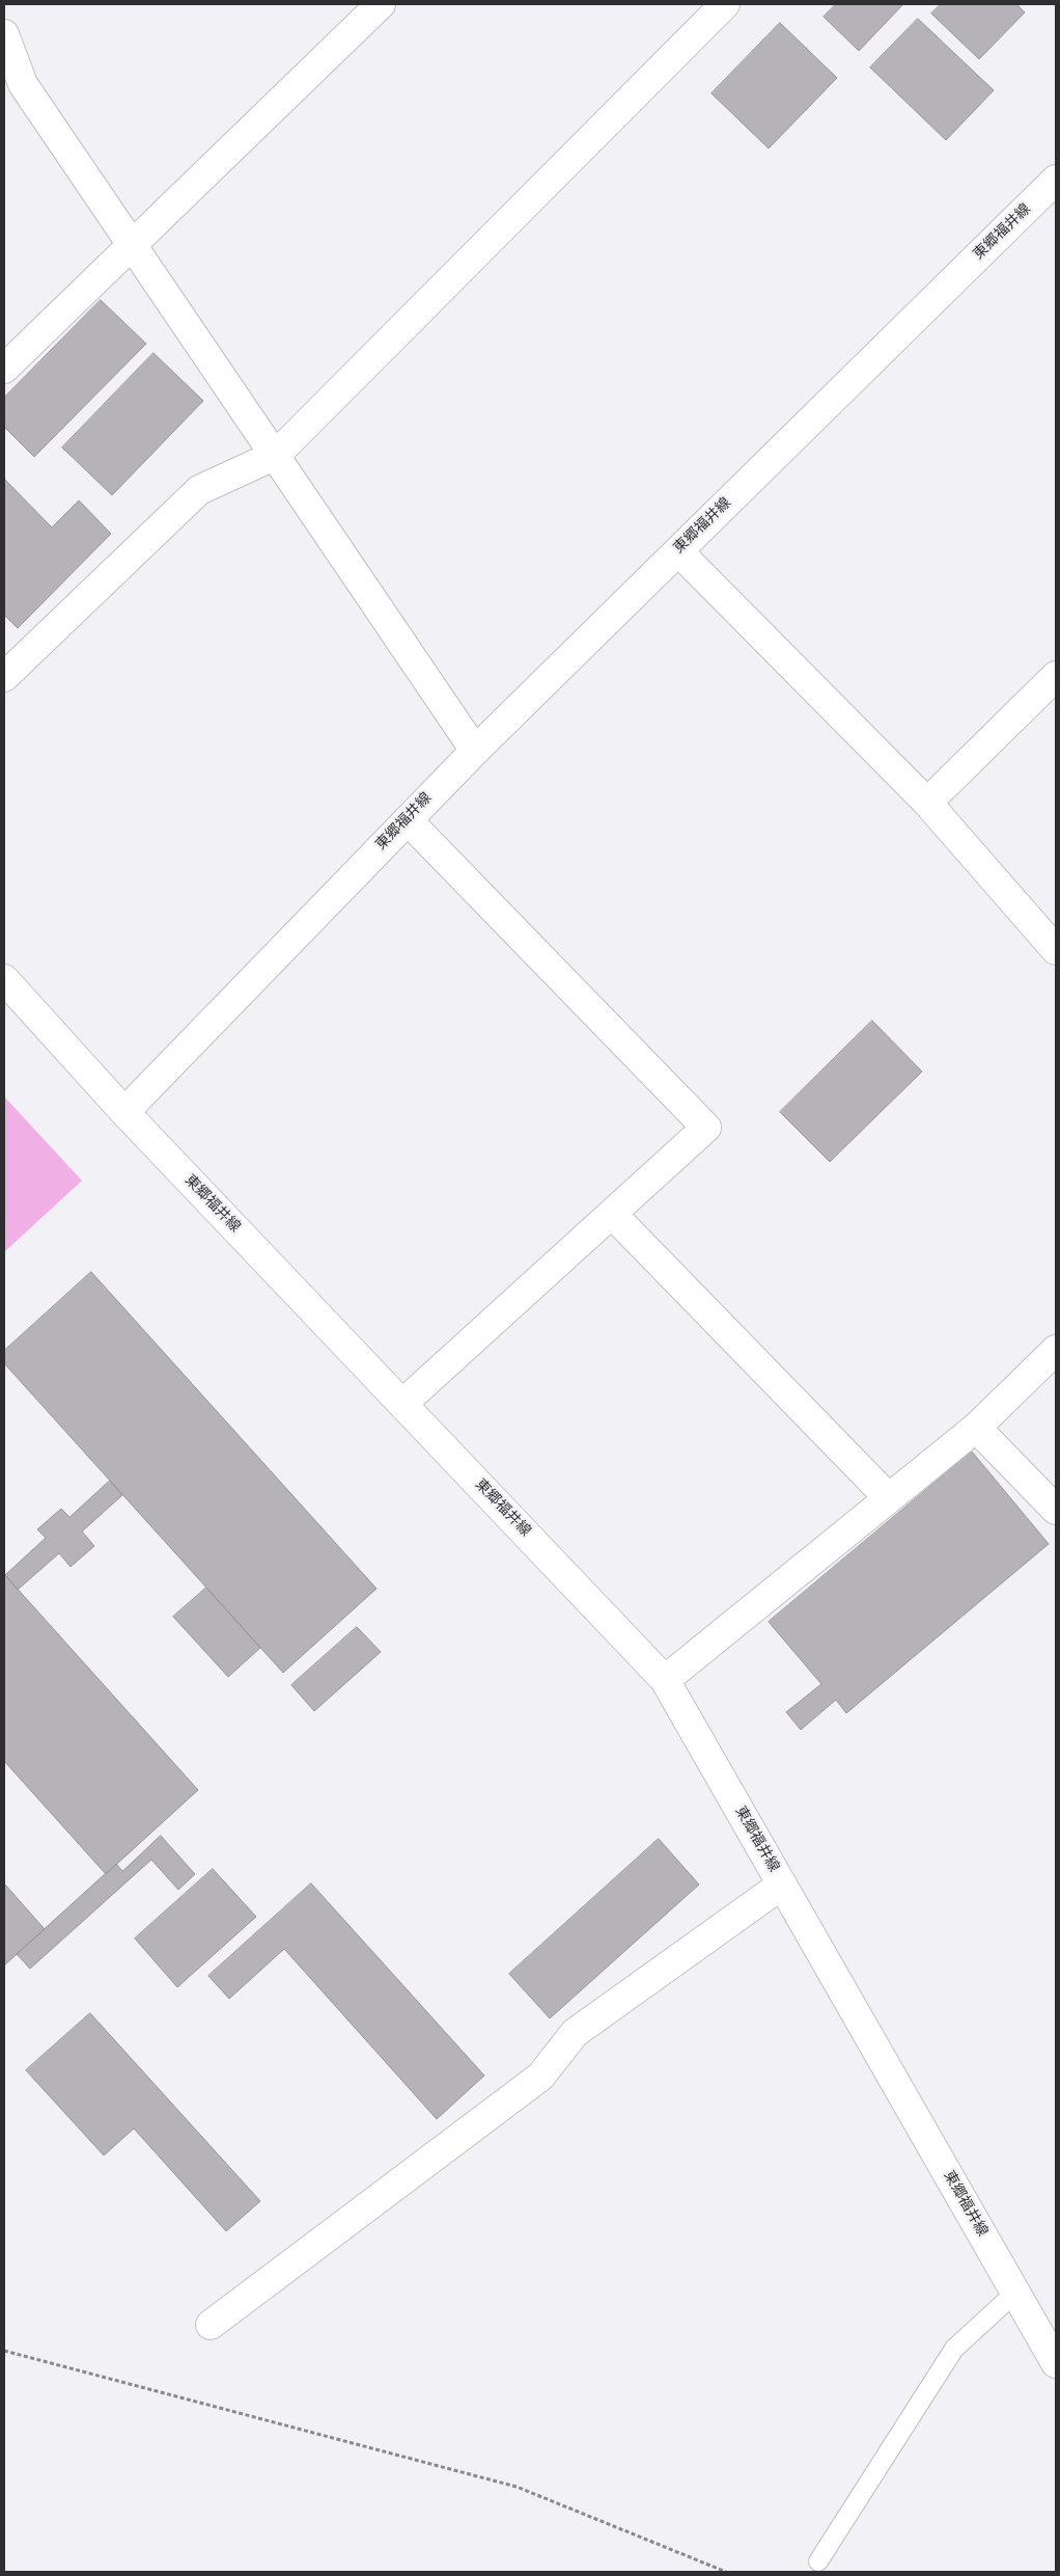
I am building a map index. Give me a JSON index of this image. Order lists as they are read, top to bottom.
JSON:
{
  "streets": {
    "street": ["東郷福井線"]
  }
}
